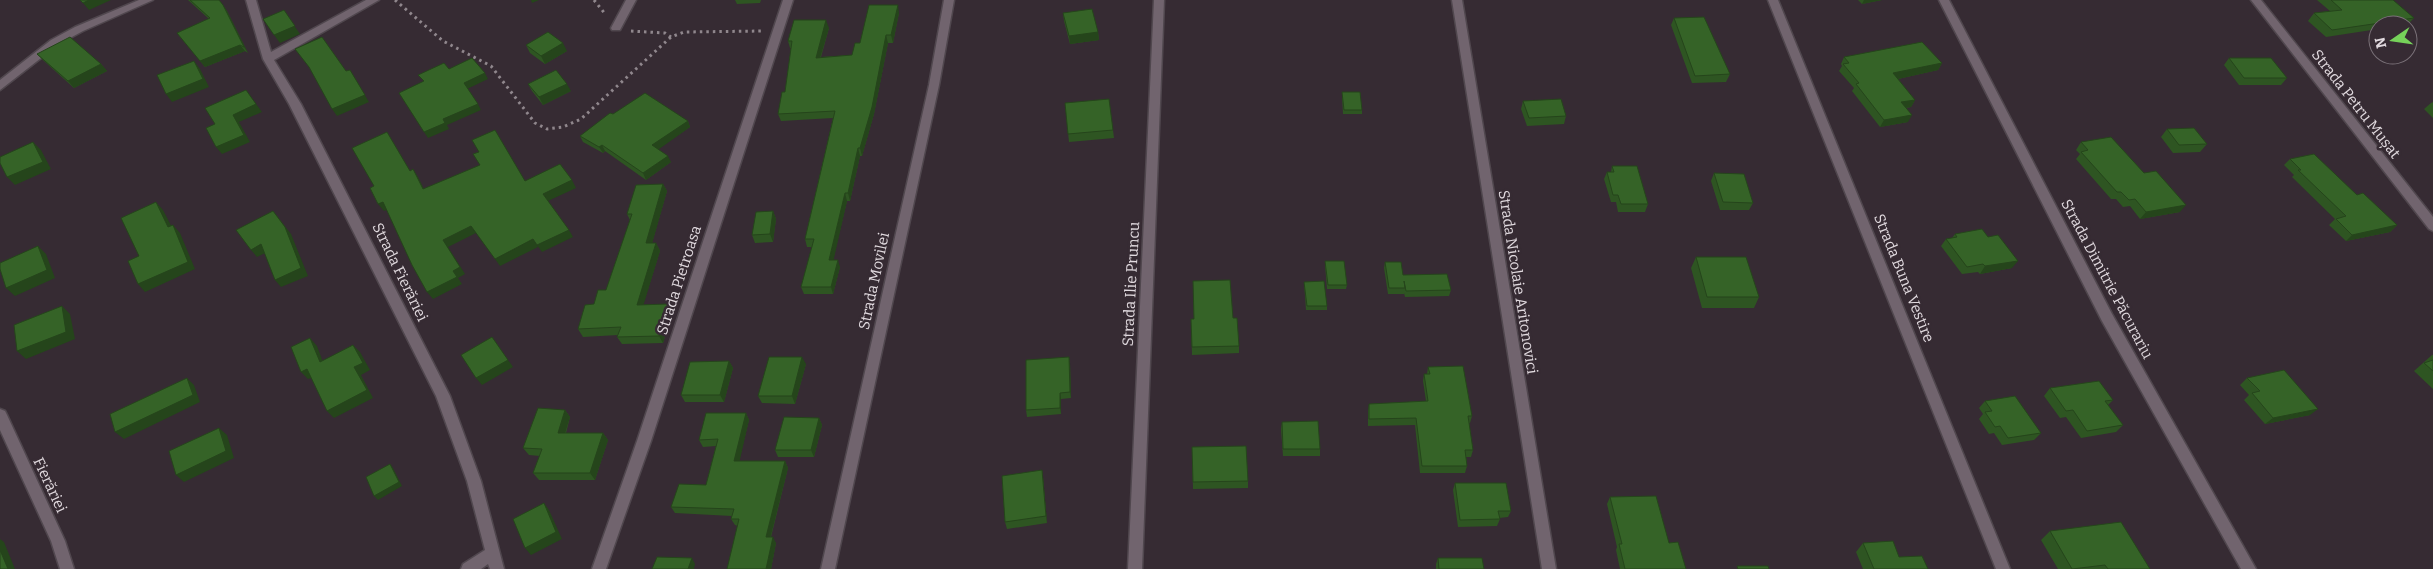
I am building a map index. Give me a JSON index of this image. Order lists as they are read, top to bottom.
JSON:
{
  "streets": {
    "street": [
      "Strada Petru Mușat",
      "Strada Fierăriei",
      "Strada Buna Vestire",
      "Strada Dimitrie Păcurariu",
      "Strada Pietroasa",
      "Strada Movilei",
      "Strada Nicolaie Aritonovici",
      "Strada Ilie Pruncu",
      "Fierăriei"
    ]
  },
  "north": "left"
}
